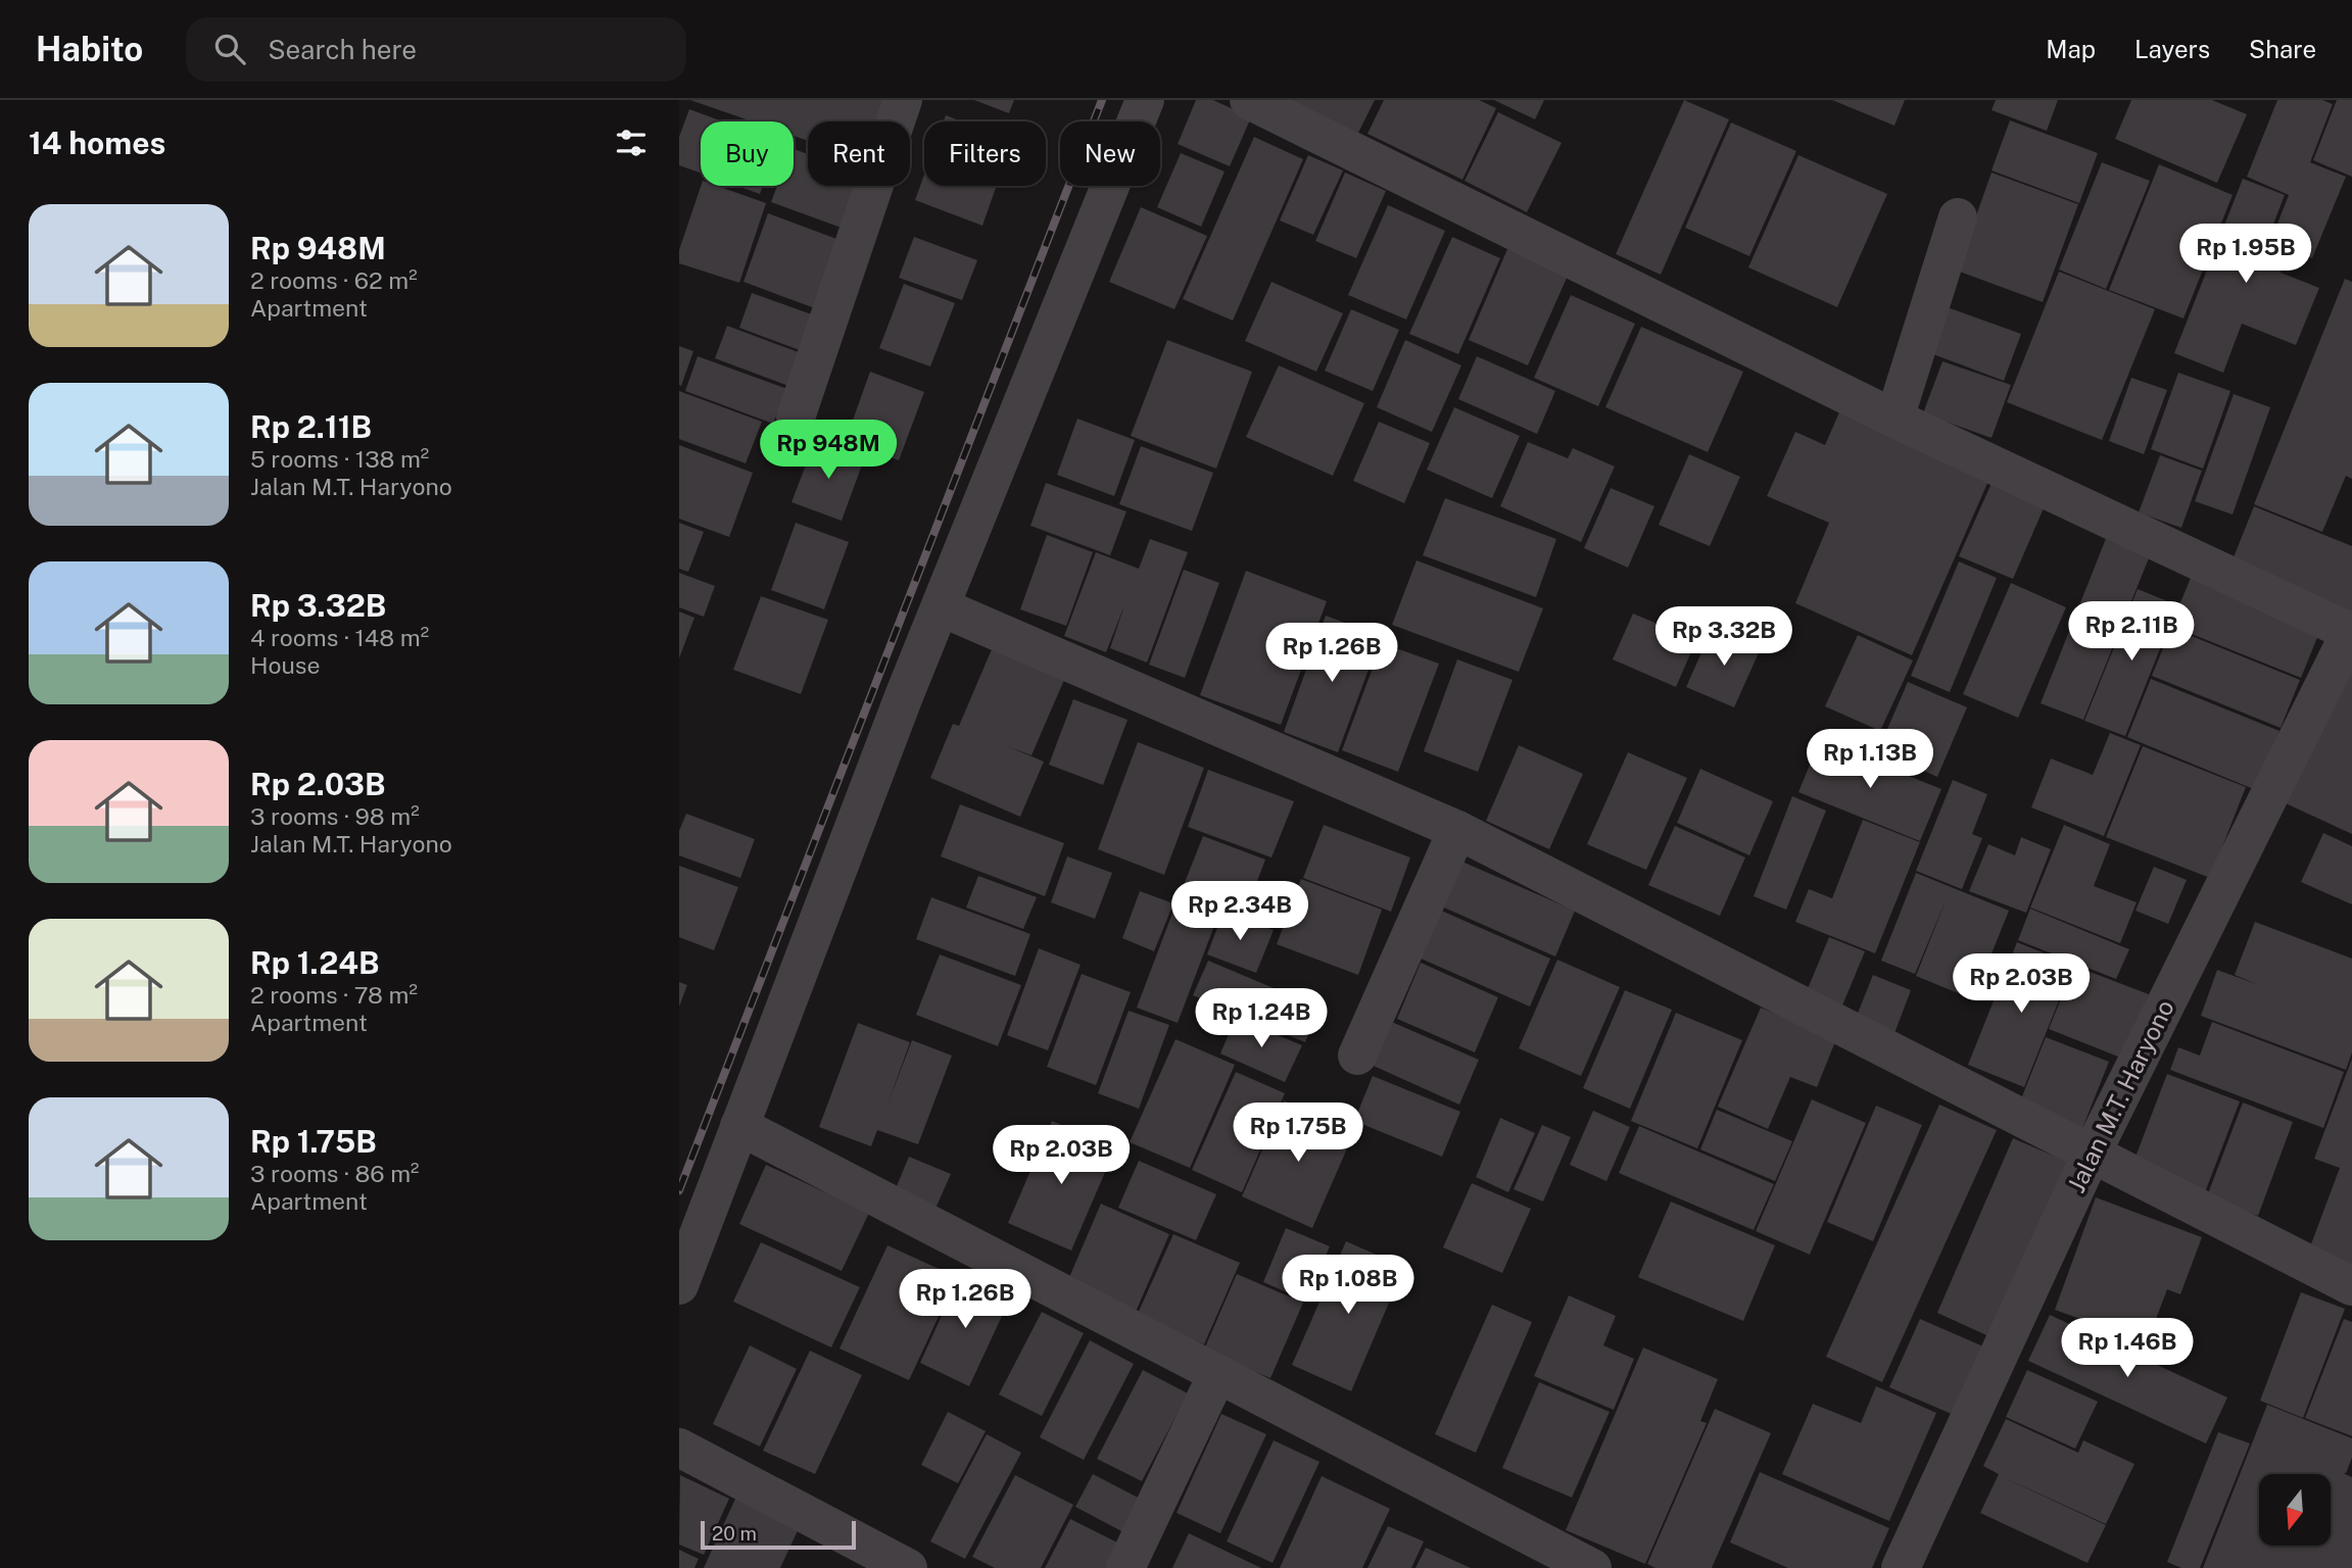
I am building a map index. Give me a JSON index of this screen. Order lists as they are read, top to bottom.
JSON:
{
  "streets": {
    "street": ["Jalan M.T. Haryono"]
  },
  "scale_bar": "20 m",
  "north": "bottom",
  "page": {
    "header": "Habito",
    "search": "Search here",
    "nav": ["Map", "Layers", "Share"],
    "heading": "14 homes",
    "chip": [
      "Buy",
      "Rent",
      "Filters",
      "New"
    ],
    "list": [
      {
        "name": "Rp 948M",
        "note": "2 rooms · 62 m² · Apartment"
      },
      {
        "name": "Rp 2.11B",
        "note": "5 rooms · 138 m² · Jalan M.T. Haryono"
      },
      {
        "name": "Rp 3.32B",
        "note": "4 rooms · 148 m² · House"
      },
      {
        "name": "Rp 2.03B",
        "note": "3 rooms · 98 m² · Jalan M.T. Haryono"
      },
      {
        "name": "Rp 1.24B",
        "note": "2 rooms · 78 m² · Apartment"
      },
      {
        "name": "Rp 1.75B",
        "note": "3 rooms · 86 m² · Apartment"
      }
    ],
    "price": [
      "Rp 1.95B",
      "Rp 948M",
      "Rp 2.11B",
      "Rp 3.32B",
      "Rp 1.26B",
      "Rp 1.13B",
      "Rp 2.34B",
      "Rp 2.03B",
      "Rp 1.24B",
      "Rp 1.75B",
      "Rp 2.03B",
      "Rp 1.08B",
      "Rp 1.26B",
      "Rp 1.46B"
    ],
    "scale": "20 m"
  }
}
